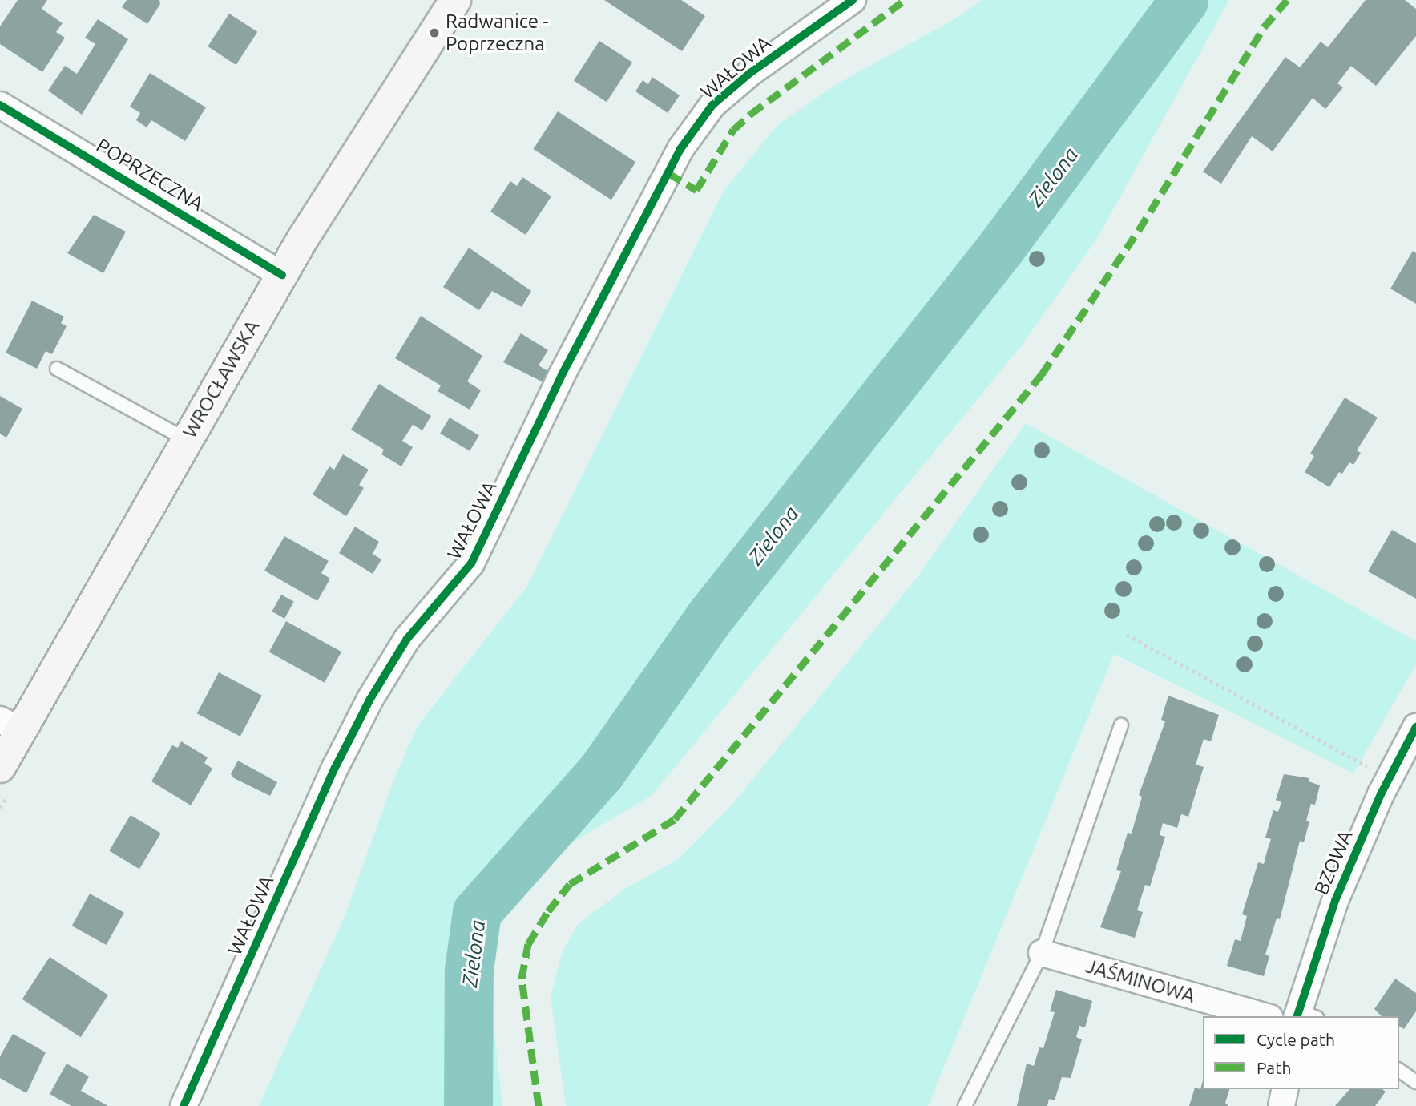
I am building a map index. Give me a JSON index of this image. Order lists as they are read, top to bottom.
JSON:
{
  "streets": {
    "main road": ["WROCŁAWSKA"],
    "street": [
      "WAŁOWA",
      "POPRZECZNA",
      "BZOWA",
      "JAŚMINOWA"
    ]
  },
  "crossings": [
    ["POPRZECZNA", "WROCŁAWSKA"]
  ],
  "water": ["Zielona"],
  "places": ["Radwanice - Poprzeczna"],
  "legend": ["Cycle path", "Path"]
}
